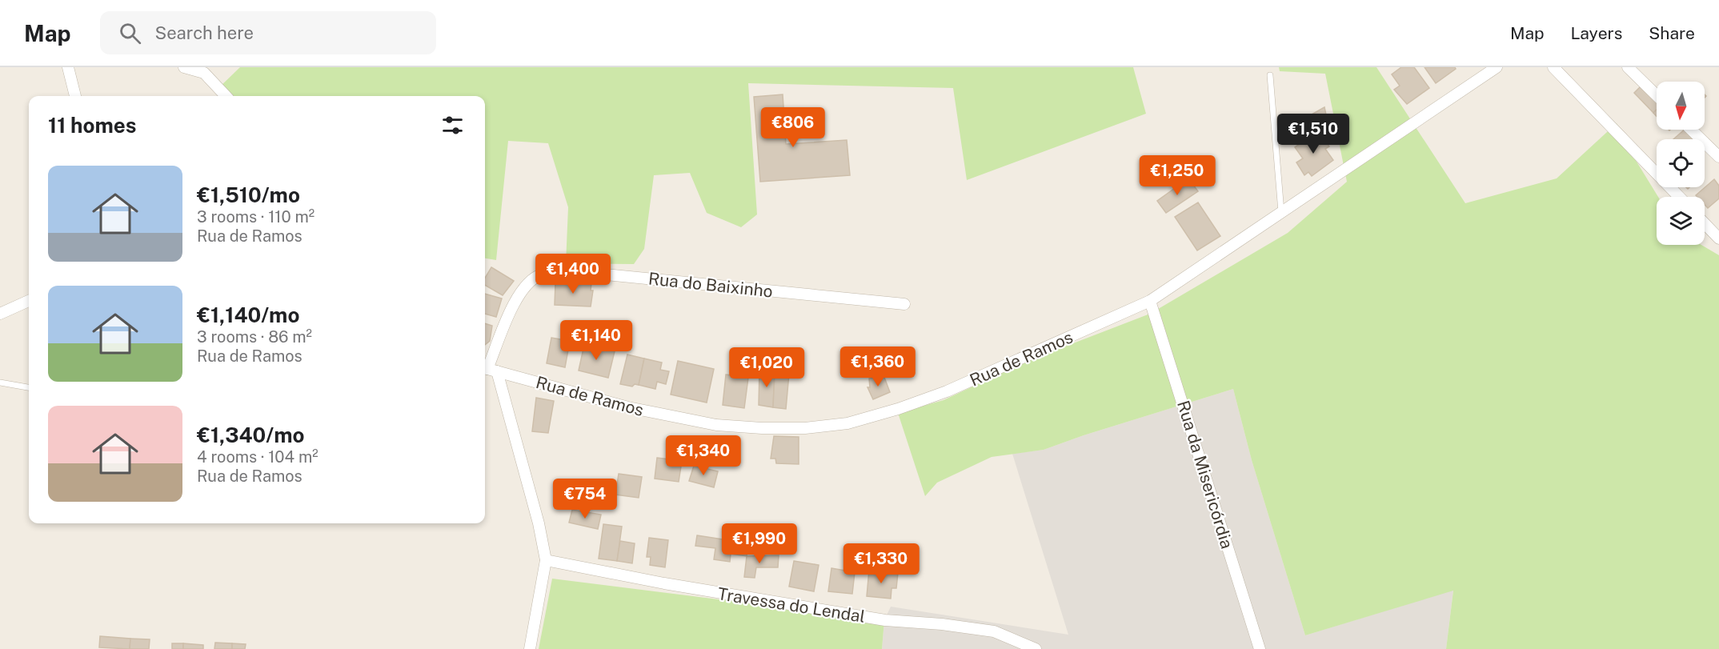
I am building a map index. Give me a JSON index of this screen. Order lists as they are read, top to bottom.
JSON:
{
  "streets": {
    "street": [
      "Rua do Baixinho",
      "Rua de Ramos",
      "Rua da Misericórdia",
      "Travessa do Lendal"
    ]
  },
  "crossings": [
    ["Rua do Baixinho", "Rua de Ramos"],
    ["Rua de Ramos", "Rua da Misericórdia"]
  ],
  "north": "bottom",
  "page": {
    "header": "Map",
    "search": "Search here",
    "nav": ["Map", "Layers", "Share"],
    "heading": "11 homes",
    "price": [
      "€806",
      "€1,510",
      "€1,250",
      "€1,400",
      "€1,140",
      "€1,360",
      "€1,020",
      "€1,340",
      "€754",
      "€1,990",
      "€1,330"
    ],
    "list": [
      {
        "name": "€1,510/mo",
        "note": "3 rooms · 110 m² · Rua de Ramos"
      },
      {
        "name": "€1,140/mo",
        "note": "3 rooms · 86 m² · Rua de Ramos"
      },
      {
        "name": "€1,340/mo",
        "note": "4 rooms · 104 m² · Rua de Ramos"
      }
    ]
  }
}
